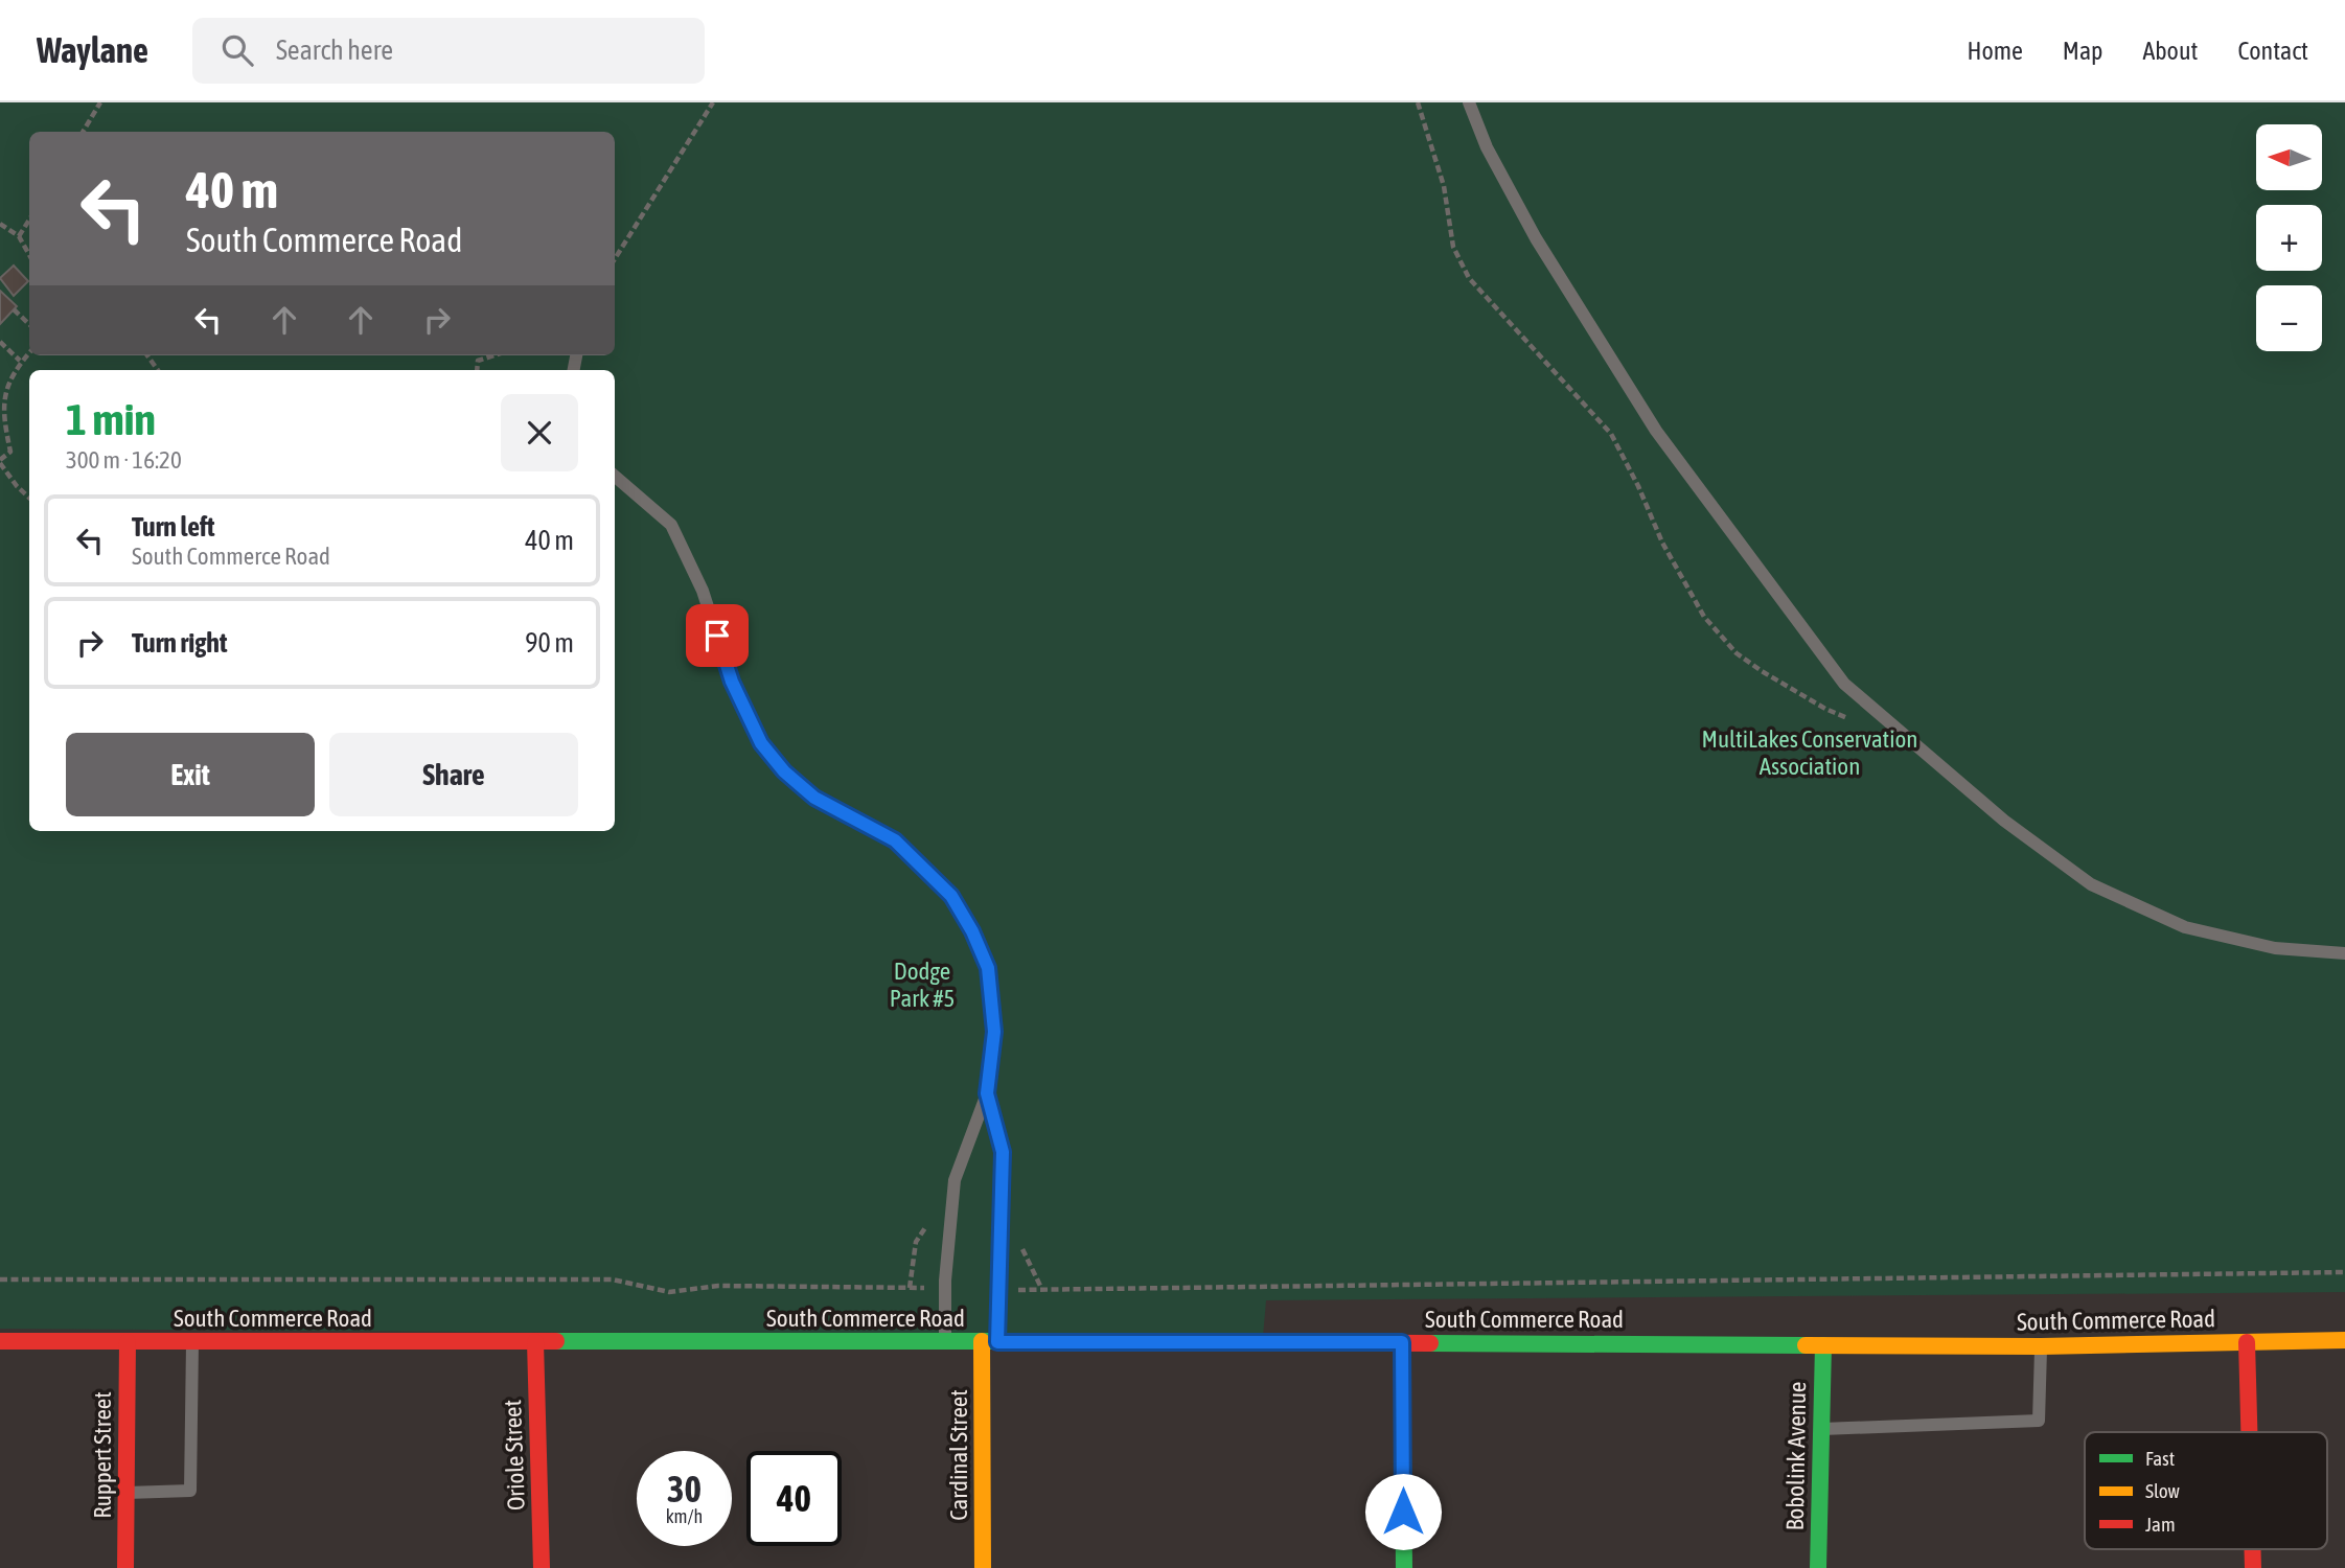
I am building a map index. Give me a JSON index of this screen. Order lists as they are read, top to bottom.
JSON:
{
  "streets": {
    "street": [
      "South Commerce Road",
      "Ruppert Street",
      "Oriole Street",
      "Cardinal Street",
      "Bobolink Avenue"
    ]
  },
  "crossings": [
    ["South Commerce Road", "Ruppert Street"],
    ["South Commerce Road", "Oriole Street"],
    ["South Commerce Road", "Cardinal Street"],
    ["South Commerce Road", "Bobolink Avenue"]
  ],
  "parks": ["MultiLakes Conservation Association", "Dodge Park #5"],
  "legend": ["Fast", "Slow", "Jam"],
  "north": "left",
  "page": {
    "header": "Waylane",
    "search": "Search here",
    "nav": [
      "Home",
      "Map",
      "About",
      "Contact"
    ],
    "map_buttons": ["+", "−"],
    "turn": ["40 m", "South Commerce Road"],
    "heading": ["1 min", "300 m · 16:20"],
    "list": [
      {
        "name": "Turn left",
        "note": "South Commerce Road",
        "value": "40 m"
      },
      {
        "name": "Turn right",
        "value": "90 m"
      }
    ],
    "buttons": ["Exit", "Share"],
    "speed": "30 km/h",
    "limit": "40"
  }
}
